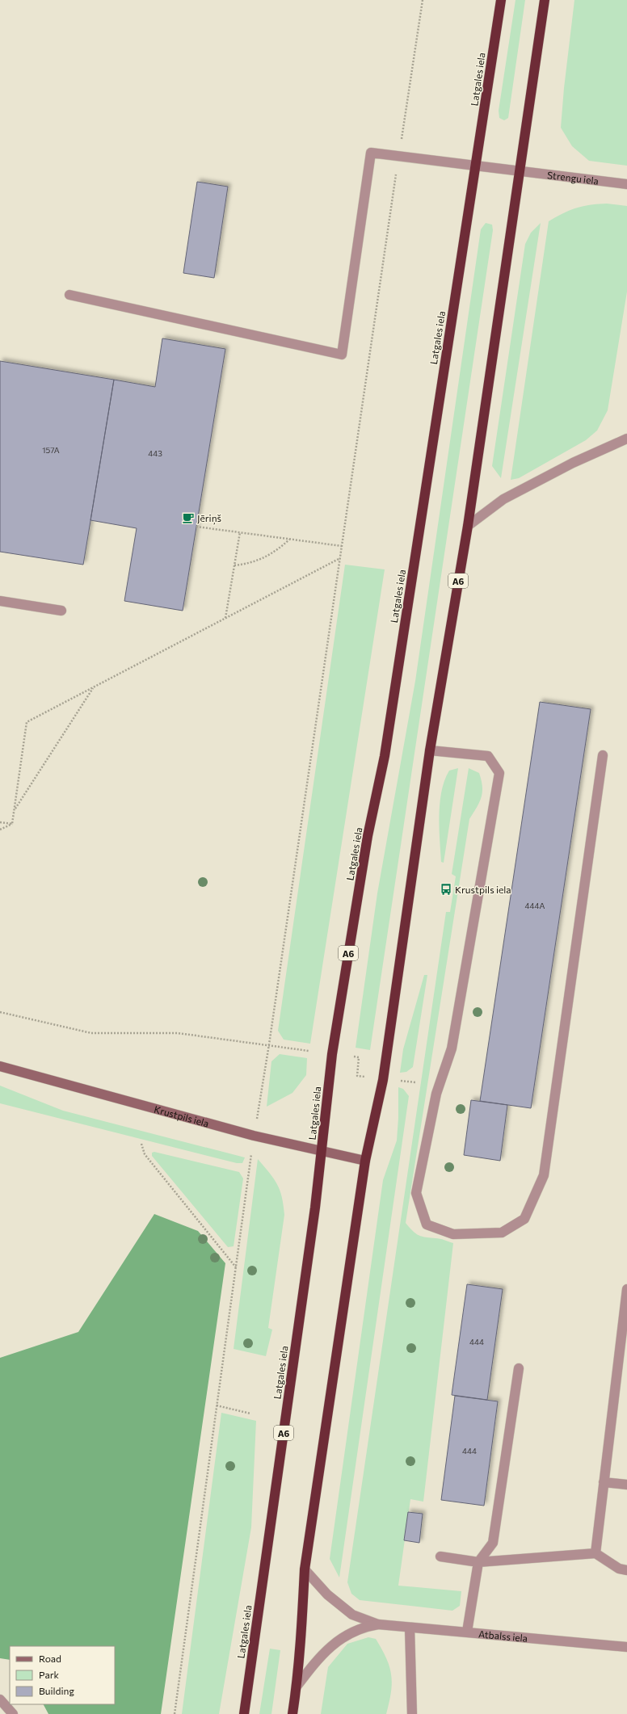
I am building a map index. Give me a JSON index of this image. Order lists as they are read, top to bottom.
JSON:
{
  "streets": {
    "highway": ["Latgales iela", "A6"],
    "street": ["Strengu iela", "Krustpils iela", "Atbalss iela"]
  },
  "crossings": [
    ["Latgales iela", "Strengu iela"],
    ["Latgales iela", "Krustpils iela"],
    ["Strengu iela", "A6"],
    ["A6", "Krustpils iela"],
    ["A6", "Atbalss iela"]
  ],
  "places": {
    "cafe": ["Jēriņš"],
    "bus stop": ["Krustpils iela"]
  },
  "house_numbers": [
    "157A",
    "443",
    "444A",
    "444",
    "444"
  ],
  "legend": ["Road", "Park", "Building"]
}
